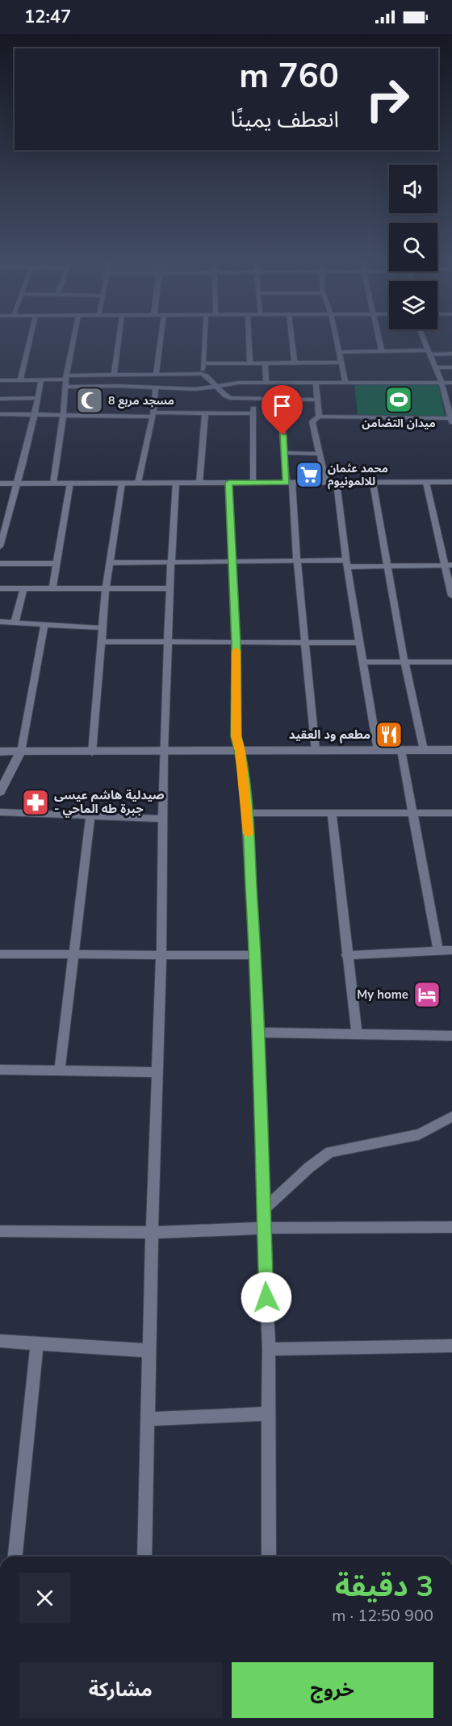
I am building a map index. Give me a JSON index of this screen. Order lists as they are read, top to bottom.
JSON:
{
  "places": {
    "sports": ["ميدان التضامن"],
    "mosque": ["مسجد مربع 8"],
    "supermarket": ["محمد عثمان للالمونيوم"],
    "restaurant": ["مطعم ود العقيد"],
    "pharmacy": ["صيدلية هاشم عيسى - جبرة طه الماحي"],
    "hotel": ["My home"]
  },
  "page": {
    "status": "12:47",
    "turn": ["760 m", "انعطف يمينًا"],
    "heading": ["3 دقيقة", "900 m · 12:50"],
    "buttons": ["خروج", "مشاركة"]
  }
}
